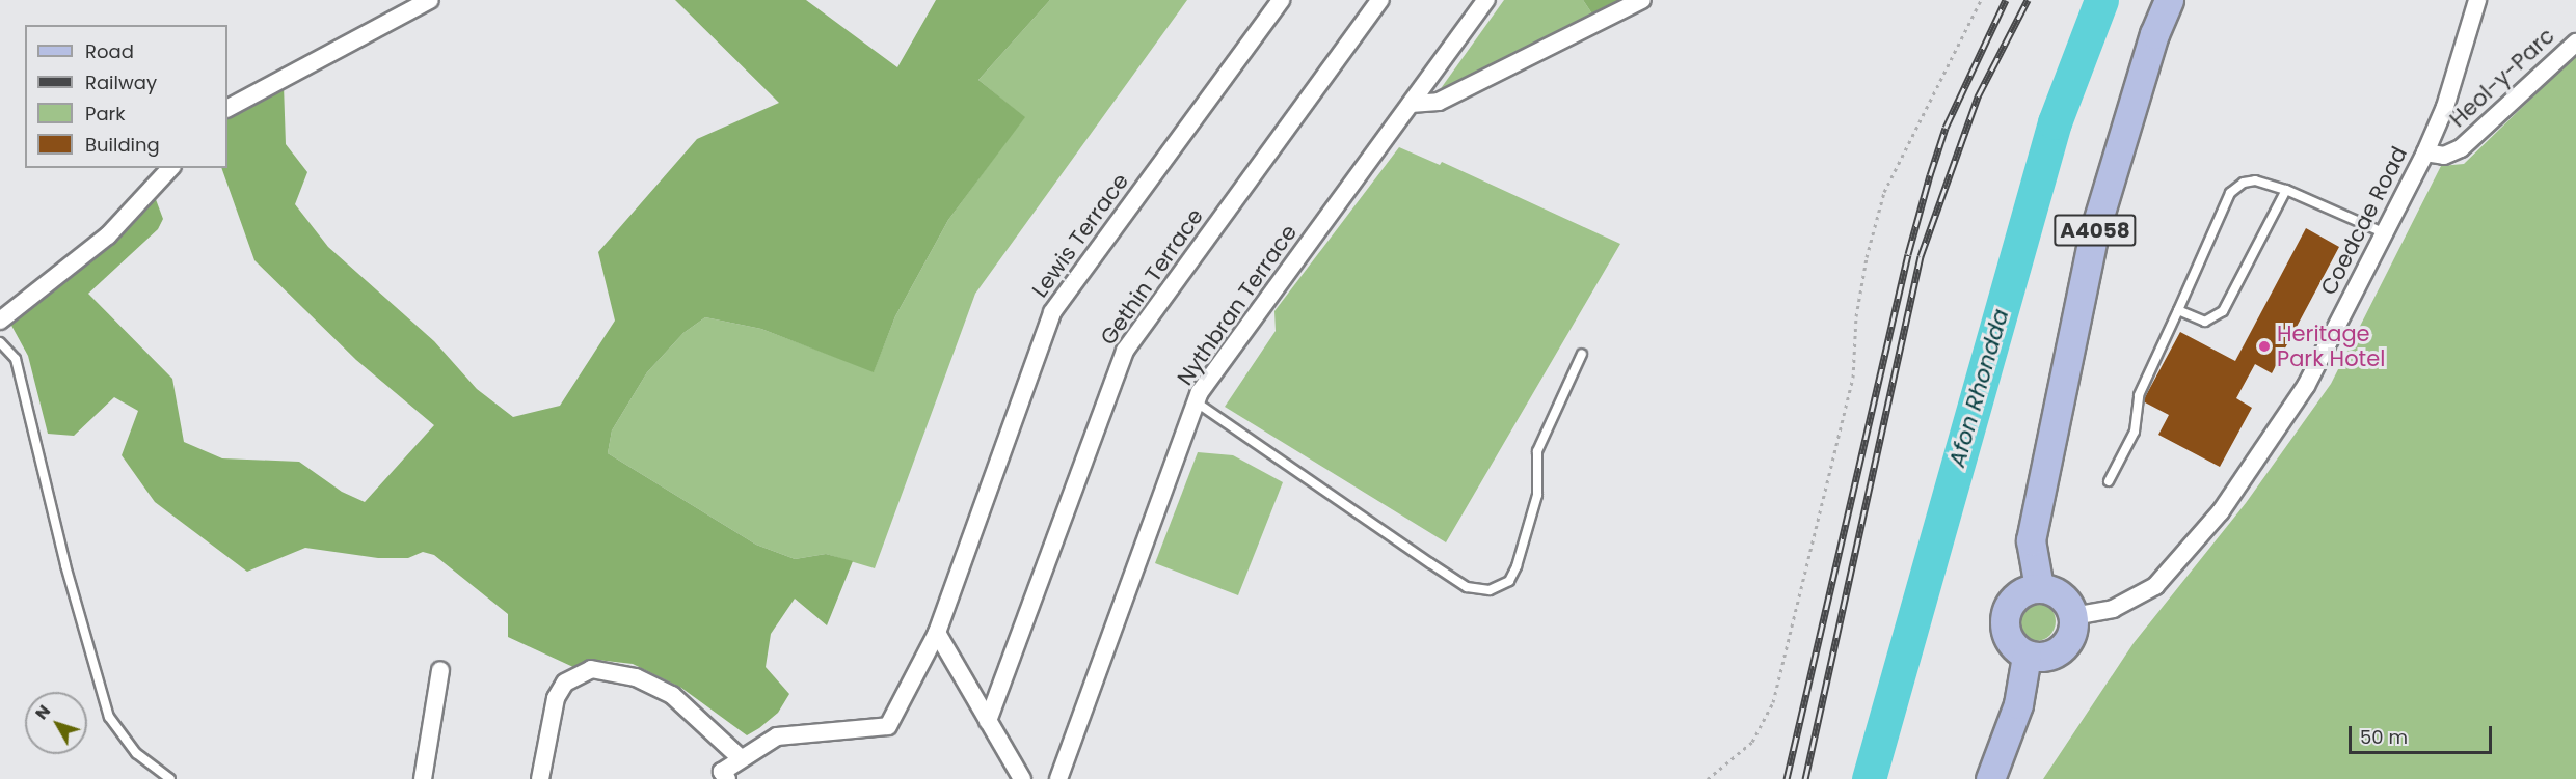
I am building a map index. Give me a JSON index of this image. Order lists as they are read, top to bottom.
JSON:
{
  "streets": {
    "main road": ["A4058"],
    "street": [
      "Heol-y-Parc",
      "Coedcae Road",
      "Lewis Terrace",
      "Gethin Terrace",
      "Nythbran Terrace"
    ]
  },
  "crossings": [
    ["Heol-y-Parc", "Coedcae Road"],
    ["Coedcae Road", "A4058"]
  ],
  "water": ["Afon Rhondda"],
  "places": ["Heritage Park Hotel"],
  "legend": [
    "Road",
    "Railway",
    "Park",
    "Building"
  ],
  "scale_bar": "50 m",
  "north": "top left"
}
